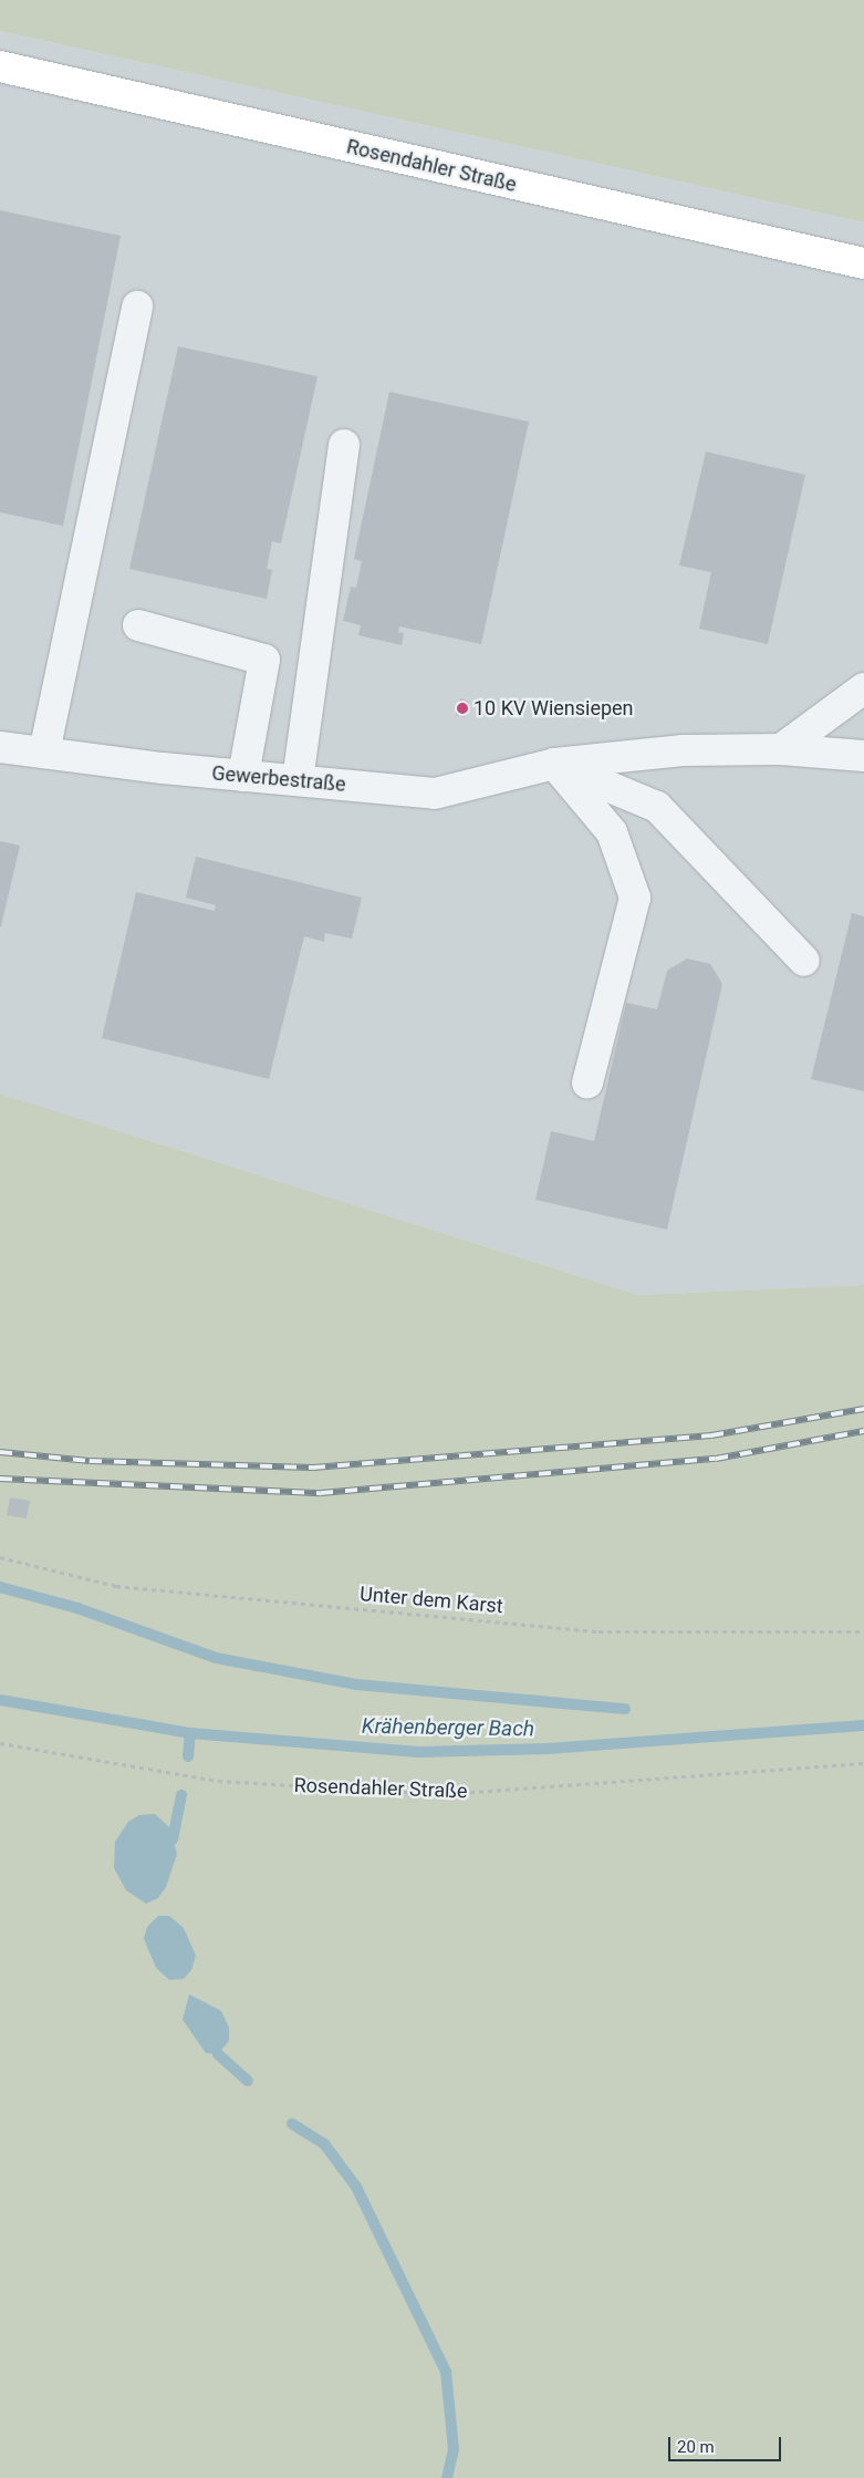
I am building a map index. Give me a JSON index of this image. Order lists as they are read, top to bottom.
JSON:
{
  "streets": {
    "main road": ["Rosendahler Straße"],
    "street": ["Gewerbestraße"],
    "path": ["Unter dem Karst"]
  },
  "water": ["Krähenberger Bach"],
  "places": ["10 KV Wiensiepen"],
  "scale_bar": "20 m"
}
